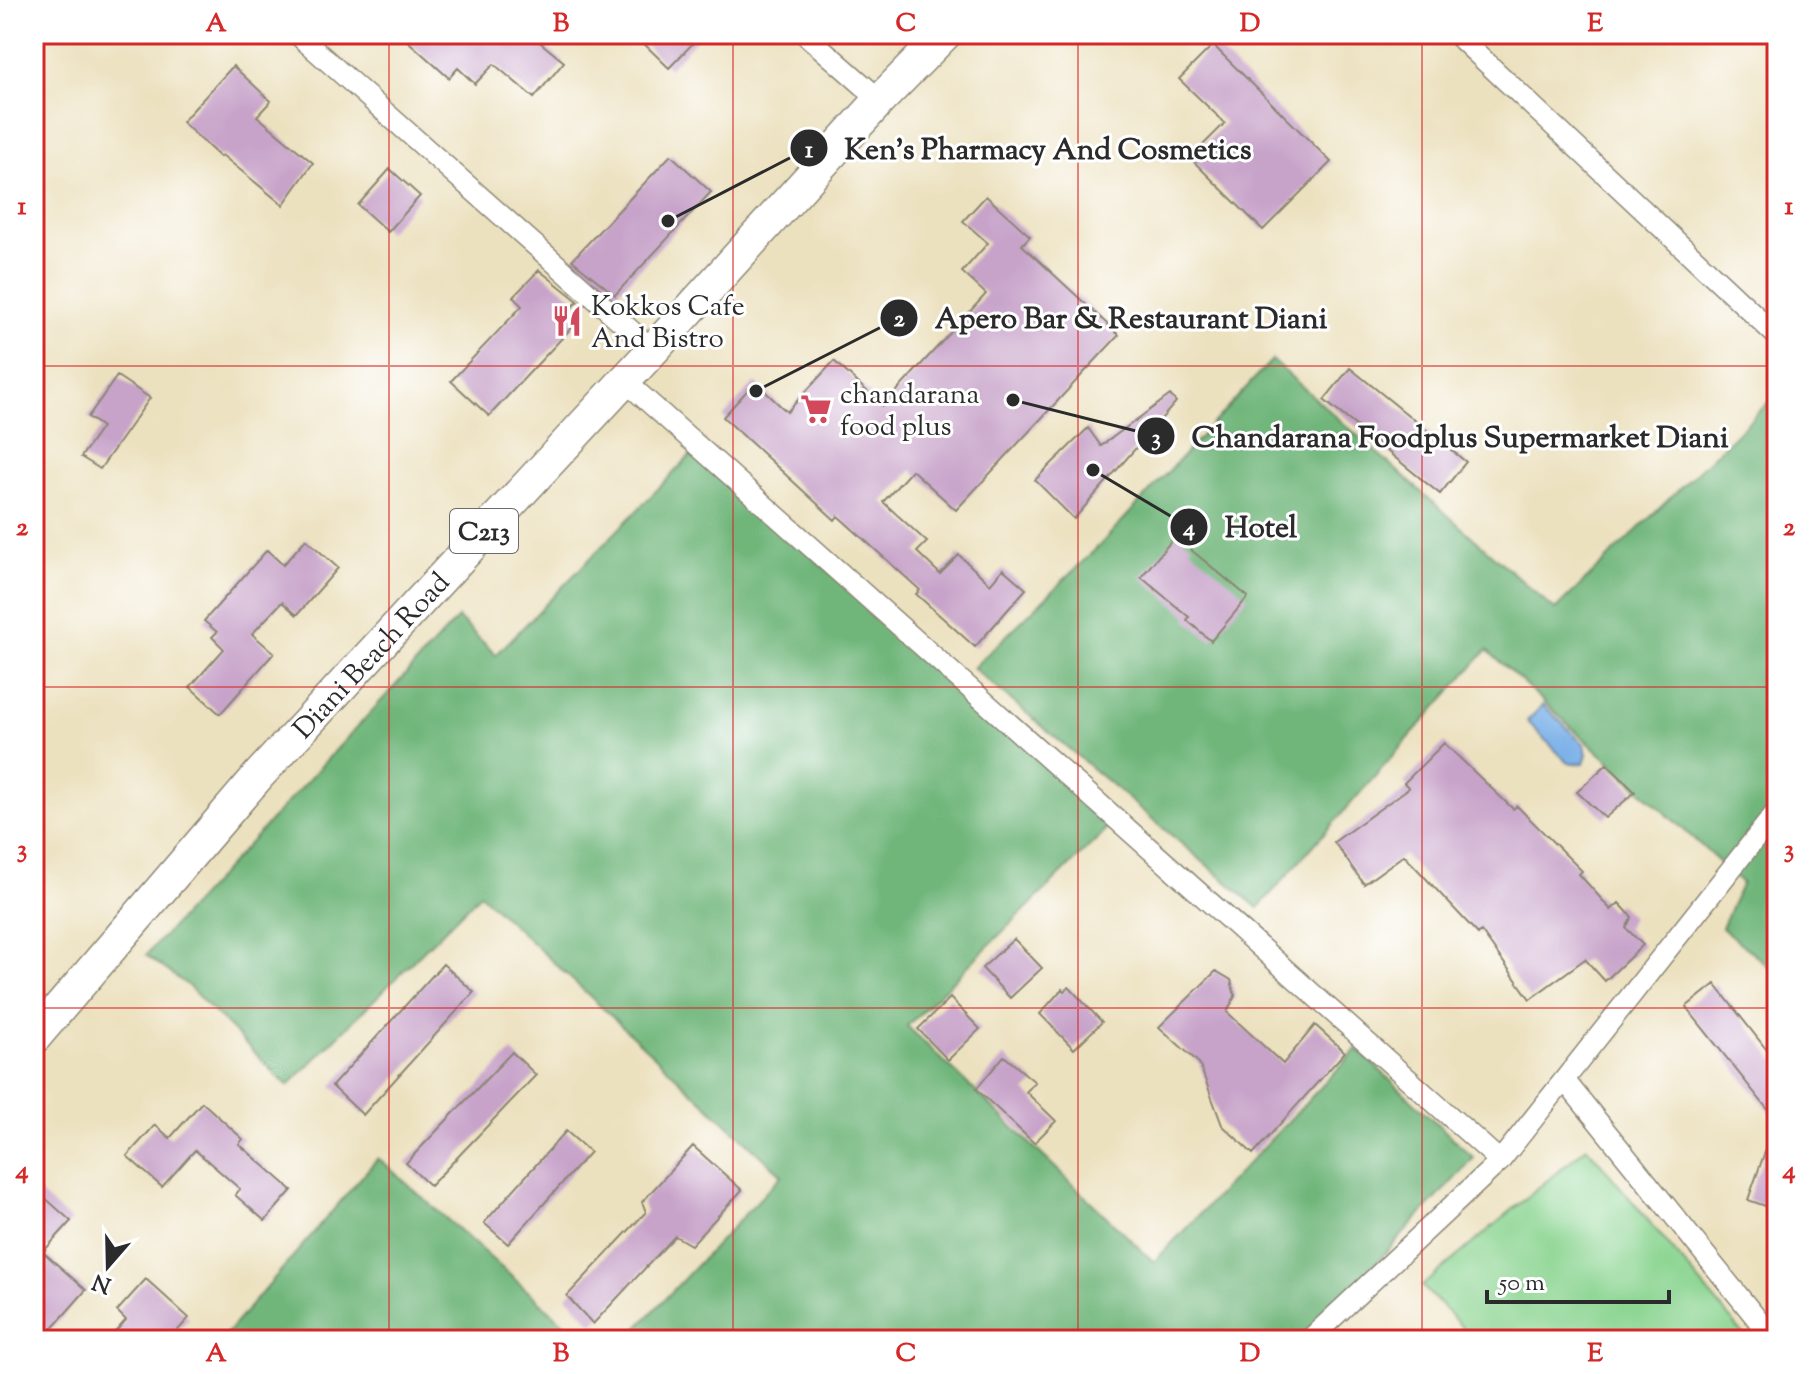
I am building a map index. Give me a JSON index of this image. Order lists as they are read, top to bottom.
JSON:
{
  "streets": {
    "main road": ["C213", "Diani Beach Road"]
  },
  "places": {
    "other": [
      "Ken's Pharmacy And Cosmetics",
      "Apero Bar & Restaurant Diani",
      "Chandarana Foodplus Supermarket Diani",
      "Hotel"
    ],
    "restaurant": ["Kokkos Cafe And Bistro"],
    "supermarket": ["chandarana food plus"]
  },
  "scale_bar": "50 m",
  "north": "bottom",
  "grid": {
    "columns": [
      "A",
      "B",
      "C",
      "D",
      "E"
    ],
    "rows": [
      "1",
      "2",
      "3",
      "4"
    ]
  }
}
